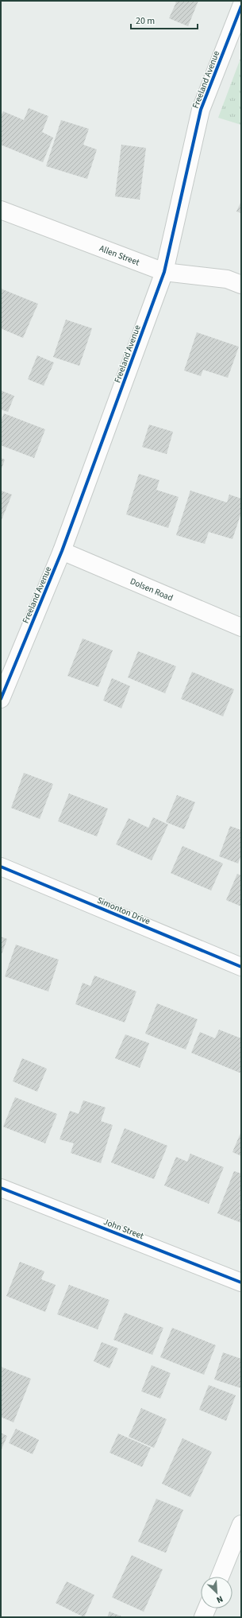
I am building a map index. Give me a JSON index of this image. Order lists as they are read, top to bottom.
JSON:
{
  "streets": {
    "street": [
      "Freeland Avenue",
      "Allen Street",
      "Dolsen Road",
      "Simonton Drive",
      "John Street"
    ]
  },
  "crossings": [
    ["Freeland Avenue", "Allen Street"],
    ["Freeland Avenue", "Dolsen Road"]
  ],
  "scale_bar": "20 m",
  "north": "bottom right"
}
